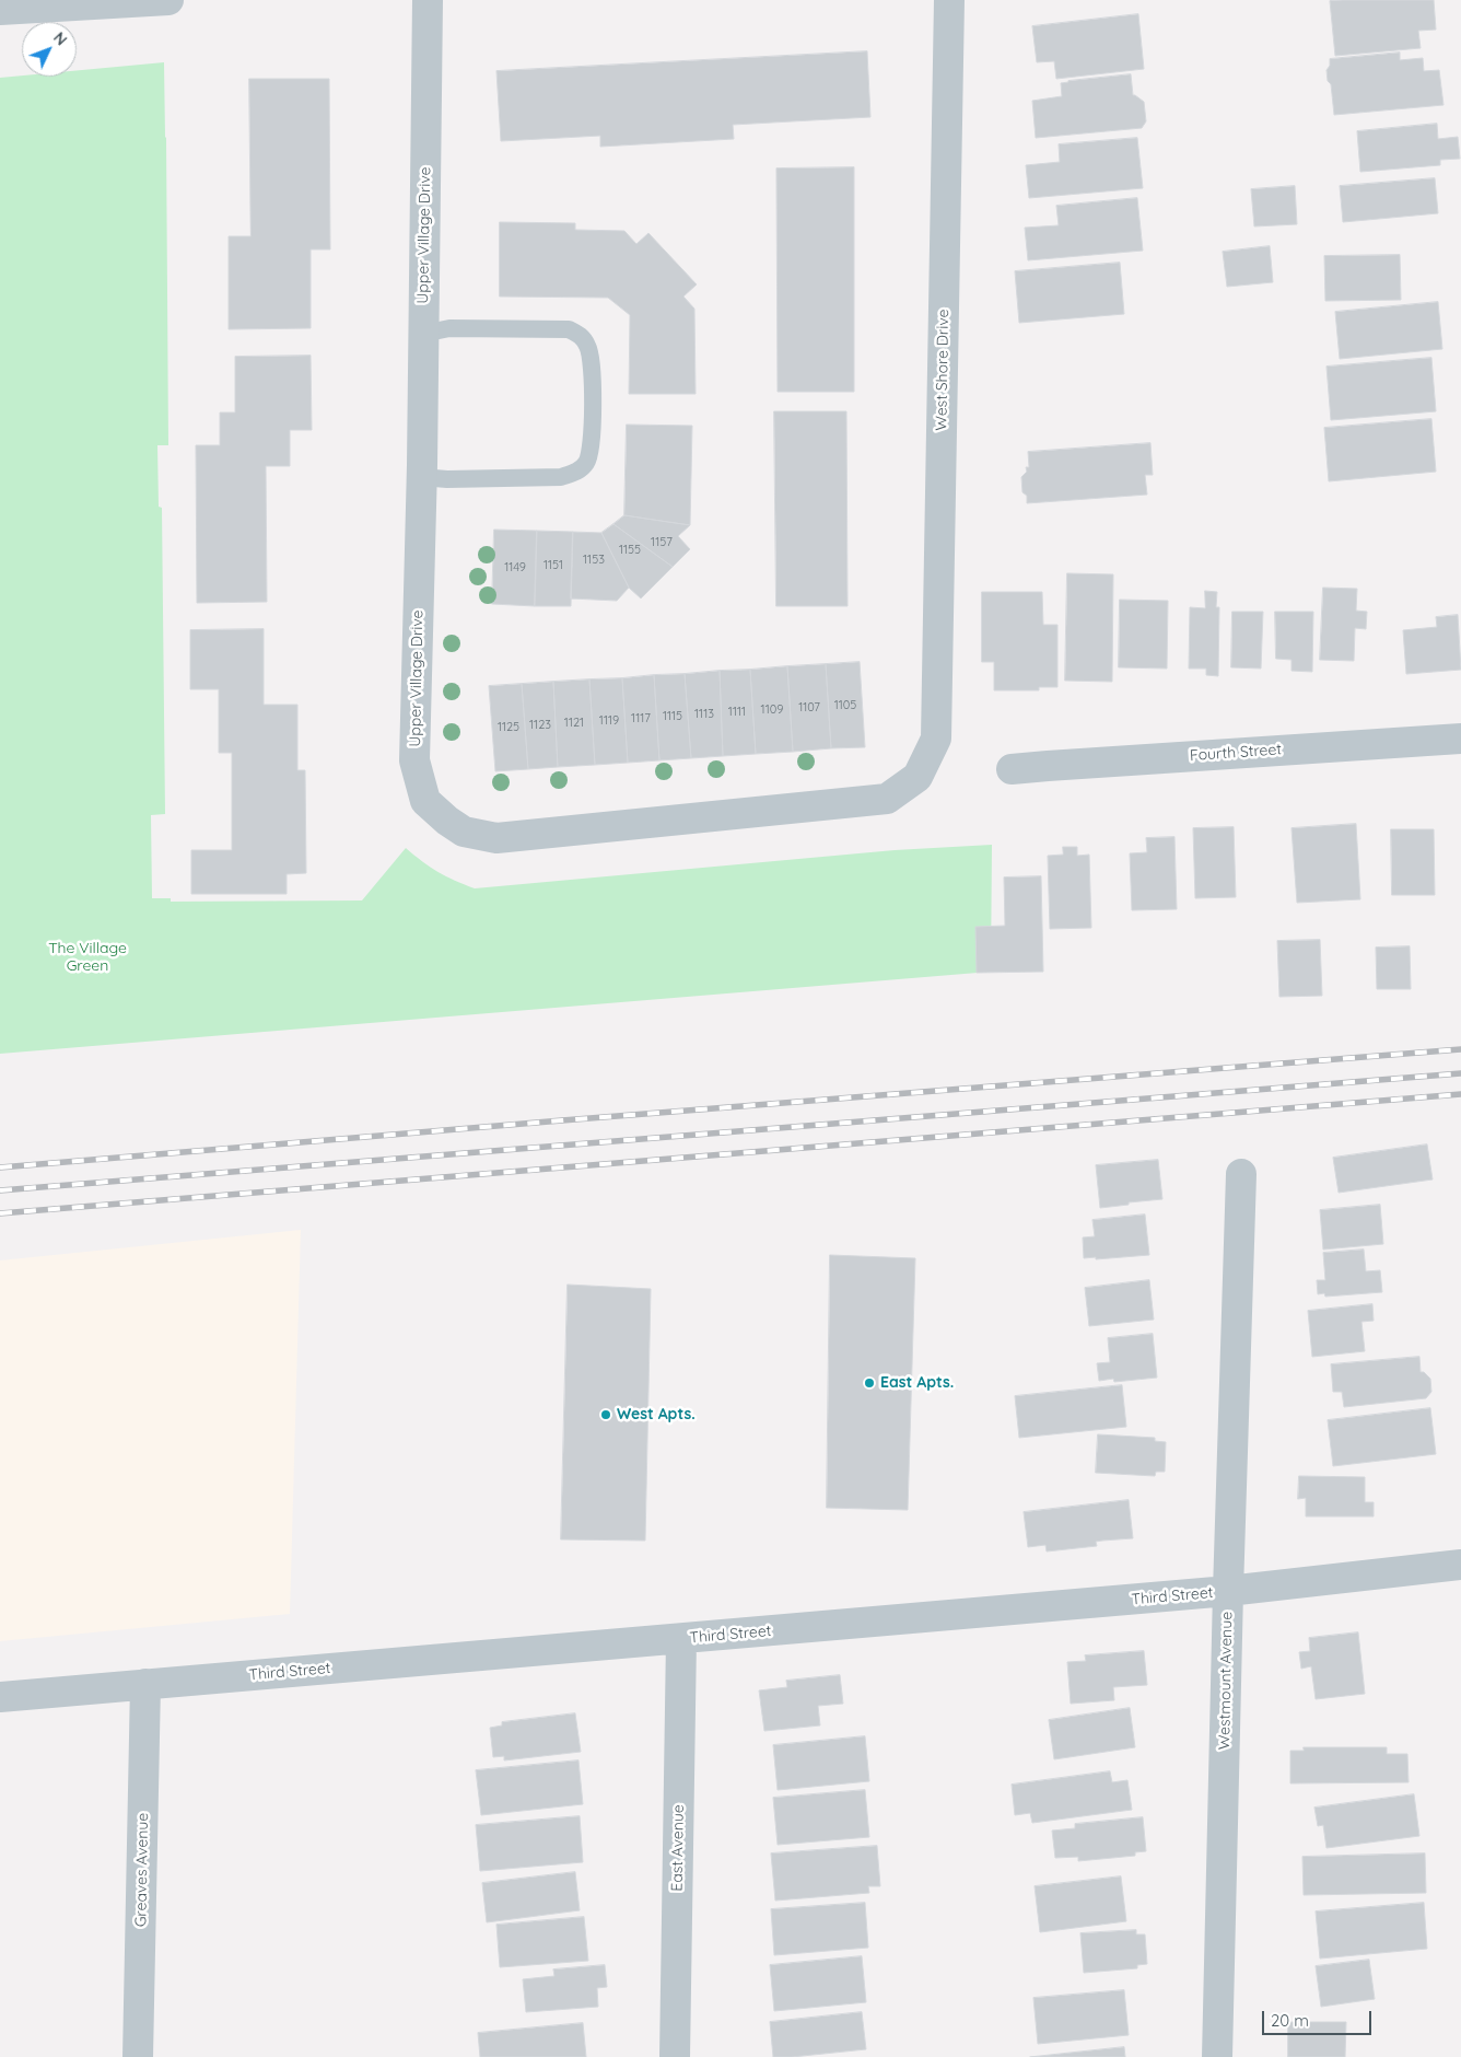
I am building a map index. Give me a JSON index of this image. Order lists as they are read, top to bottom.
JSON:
{
  "streets": {
    "street": [
      "Upper Village Drive",
      "West Shore Drive",
      "Fourth Street",
      "Third Street",
      "Westmount Avenue",
      "East Avenue",
      "Greaves Avenue"
    ]
  },
  "crossings": [
    ["Upper Village Drive", "West Shore Drive"],
    ["Third Street", "Westmount Avenue"],
    ["Third Street", "East Avenue"],
    ["Third Street", "Greaves Avenue"]
  ],
  "parks": ["The Village Green"],
  "places": ["East Apts.", "West Apts."],
  "house_numbers": [
    "1157",
    "1155",
    "1153",
    "1151",
    "1149",
    "1105",
    "1107",
    "1109",
    "1111",
    "1113",
    "1115",
    "1117",
    "1119",
    "1121",
    "1123",
    "1125"
  ],
  "scale_bar": "20 m",
  "north": "top right"
}
